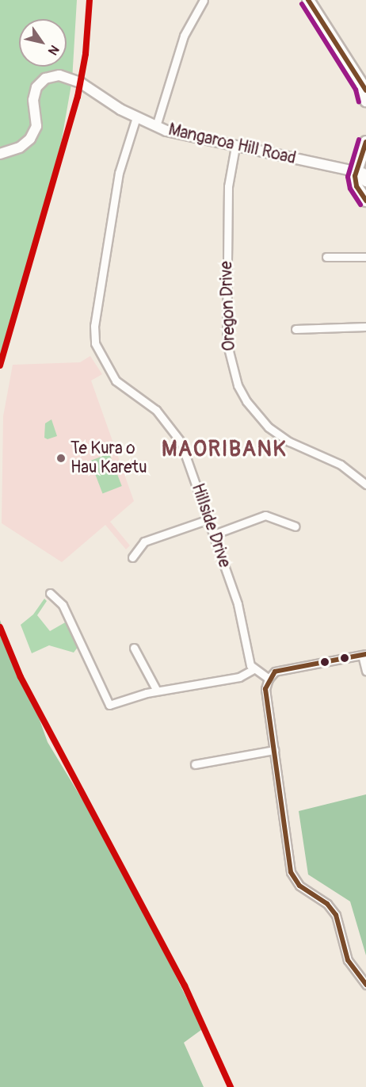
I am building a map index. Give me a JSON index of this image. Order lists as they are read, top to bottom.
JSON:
{
  "streets": {
    "street": ["Mangaroa Hill Road", "Oregon Drive", "Hillside Drive"]
  },
  "crossings": [
    ["Mangaroa Hill Road", "Oregon Drive"],
    ["Mangaroa Hill Road", "Hillside Drive"]
  ],
  "districts": ["MAORIBANK"],
  "places": ["Te Kura o Hau Karetu"],
  "north": "bottom right"
}
